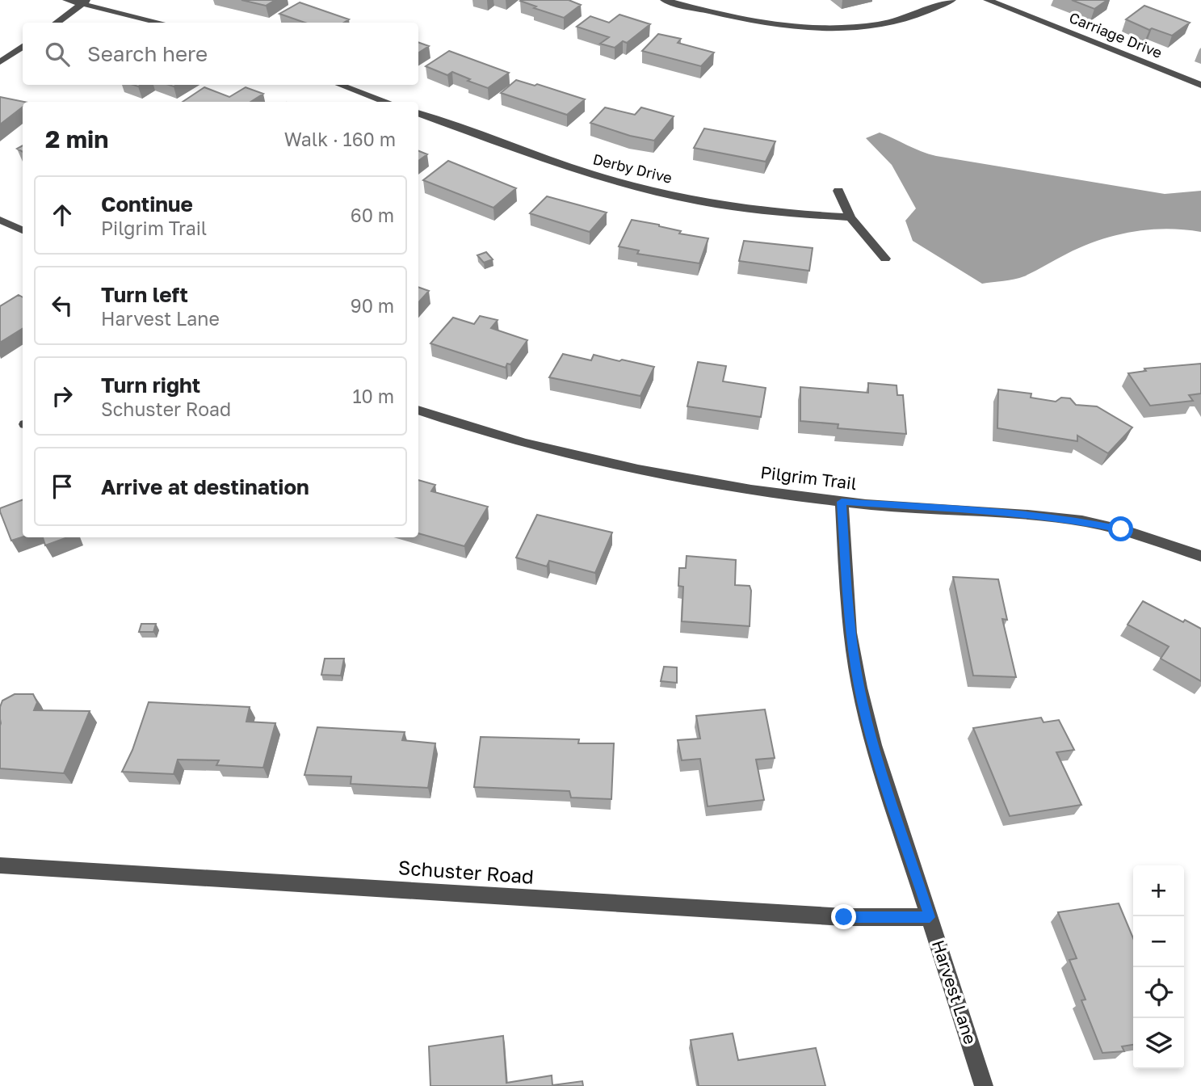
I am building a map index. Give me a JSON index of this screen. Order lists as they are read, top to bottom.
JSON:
{
  "streets": {
    "street": [
      "Carriage Drive",
      "Derby Drive",
      "Pilgrim Trail",
      "Schuster Road",
      "Harvest Lane"
    ]
  },
  "crossings": [
    ["Pilgrim Trail", "Harvest Lane"],
    ["Schuster Road", "Harvest Lane"]
  ],
  "page": {
    "search": "Search here",
    "heading": ["2 min", "Walk · 160 m"],
    "list": [
      ["Continue", "Pilgrim Trail", "60 m"],
      ["Turn left", "Harvest Lane", "90 m"],
      ["Turn right", "Schuster Road", "10 m"],
      "Arrive at destination"
    ],
    "map_buttons": ["+", "−"]
  }
}
